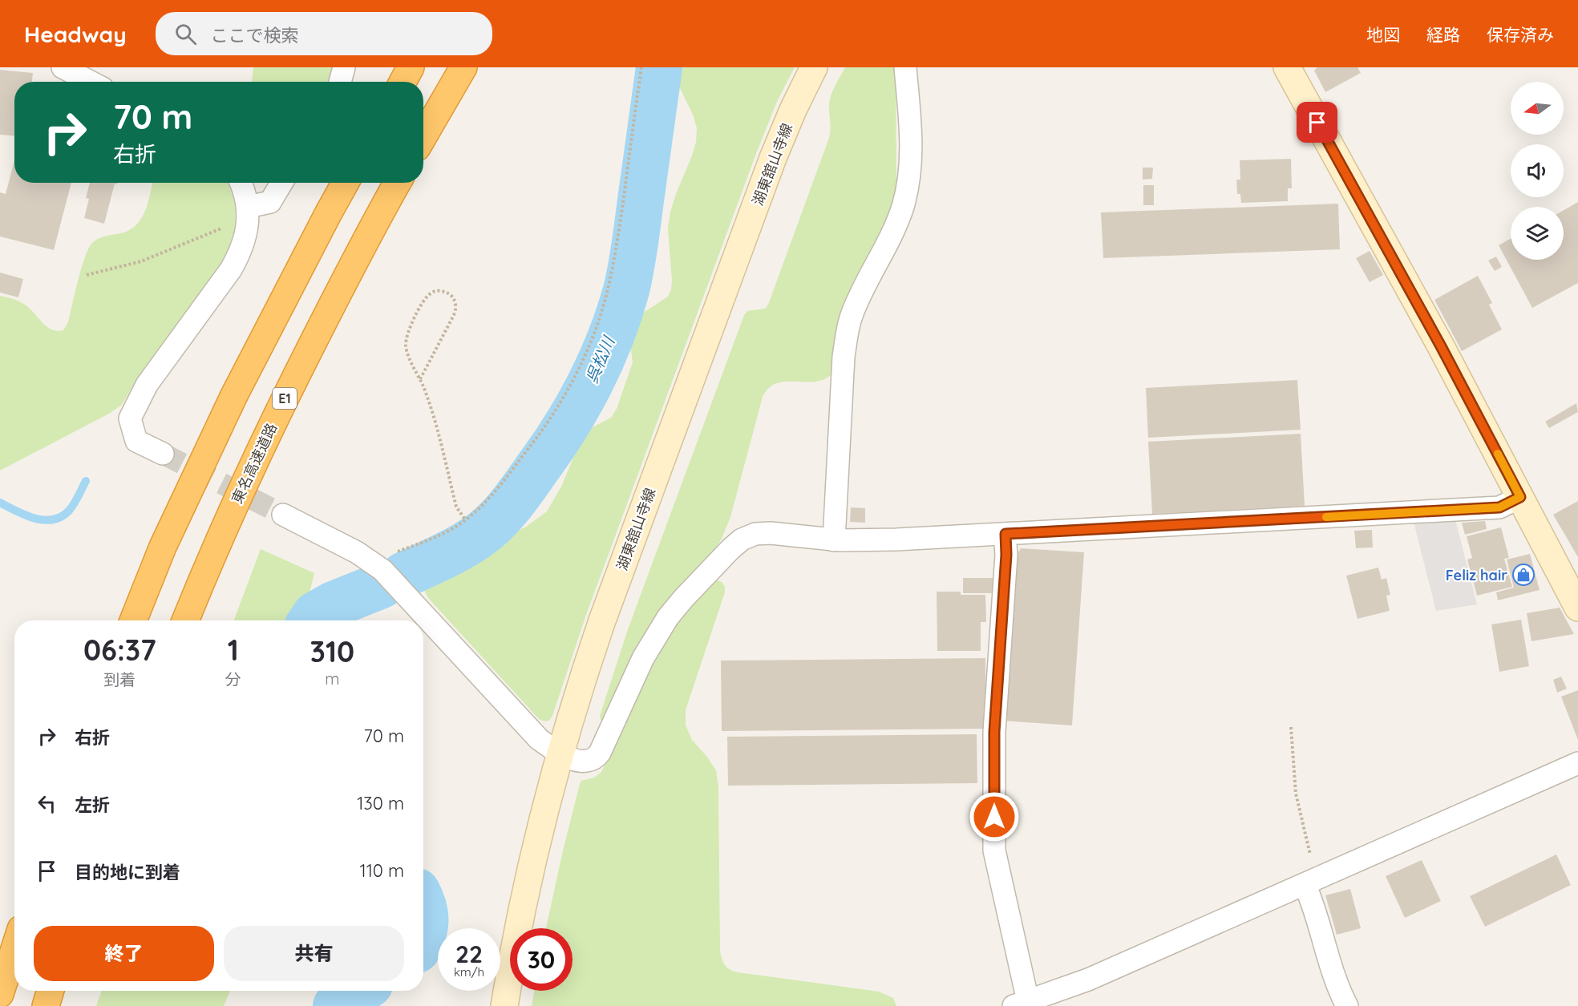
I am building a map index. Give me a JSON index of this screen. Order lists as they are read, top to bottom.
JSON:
{
  "streets": {
    "highway": ["E1", "東名高速道路"],
    "main road": ["湖東舘山寺線"]
  },
  "water": ["呉松川"],
  "places": {
    "shop": ["Feliz hair"]
  },
  "north": "left",
  "page": {
    "header": "Headway",
    "search": "ここで検索",
    "nav": ["地図", "経路", "保存済み"],
    "turn": ["70 m", "右折"],
    "eta": [
      "06:37",
      "到着",
      "1",
      "分",
      "310",
      "m"
    ],
    "list": [
      {
        "name": "右折",
        "value": "70 m"
      },
      {
        "name": "左折",
        "value": "130 m"
      },
      {
        "name": "目的地に到着",
        "value": "110 m"
      }
    ],
    "buttons": ["終了", "共有"],
    "speed": "22 km/h",
    "limit": "30"
  }
}
